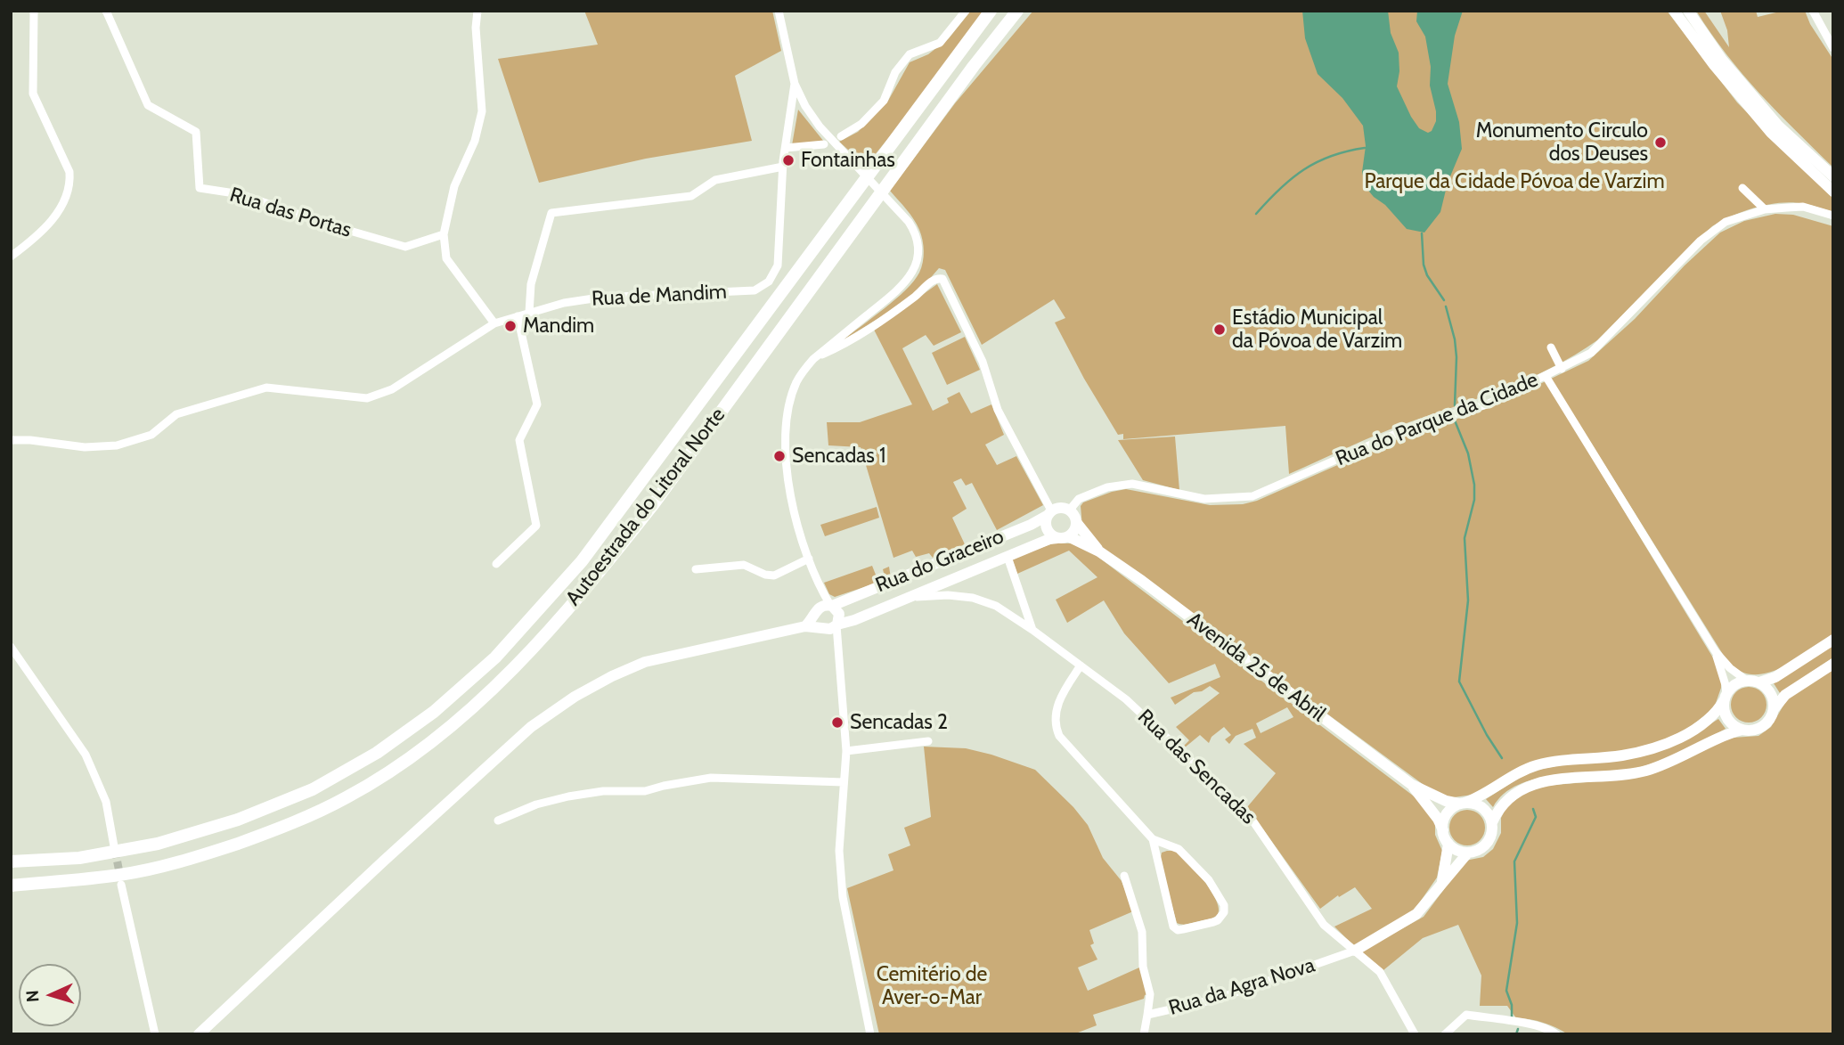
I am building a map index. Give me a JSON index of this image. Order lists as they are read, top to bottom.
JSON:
{
  "streets": {
    "highway": ["Autoestrada do Litoral Norte"],
    "main road": ["Rua do Graceiro", "Avenida 25 de Abril"],
    "street": [
      "Rua das Portas",
      "Rua de Mandim",
      "Rua do Parque da Cidade",
      "Rua das Sencadas",
      "Rua da Agra Nova"
    ]
  },
  "crossings": [
    ["Rua do Parque da Cidade", "Rua do Graceiro"],
    ["Rua do Parque da Cidade", "Avenida 25 de Abril"],
    ["Rua do Graceiro", "Avenida 25 de Abril"],
    ["Rua das Sencadas", "Rua da Agra Nova"]
  ],
  "parks": ["Parque da Cidade Póvoa de Varzim", "Cemitério de Aver-o-Mar"],
  "places": [
    "Monumento Circulo dos Deuses",
    "Fontainhas",
    "Mandim",
    "Estádio Municipal da Póvoa de Varzim",
    "Sencadas 1",
    "Sencadas 2"
  ],
  "north": "left"
}
